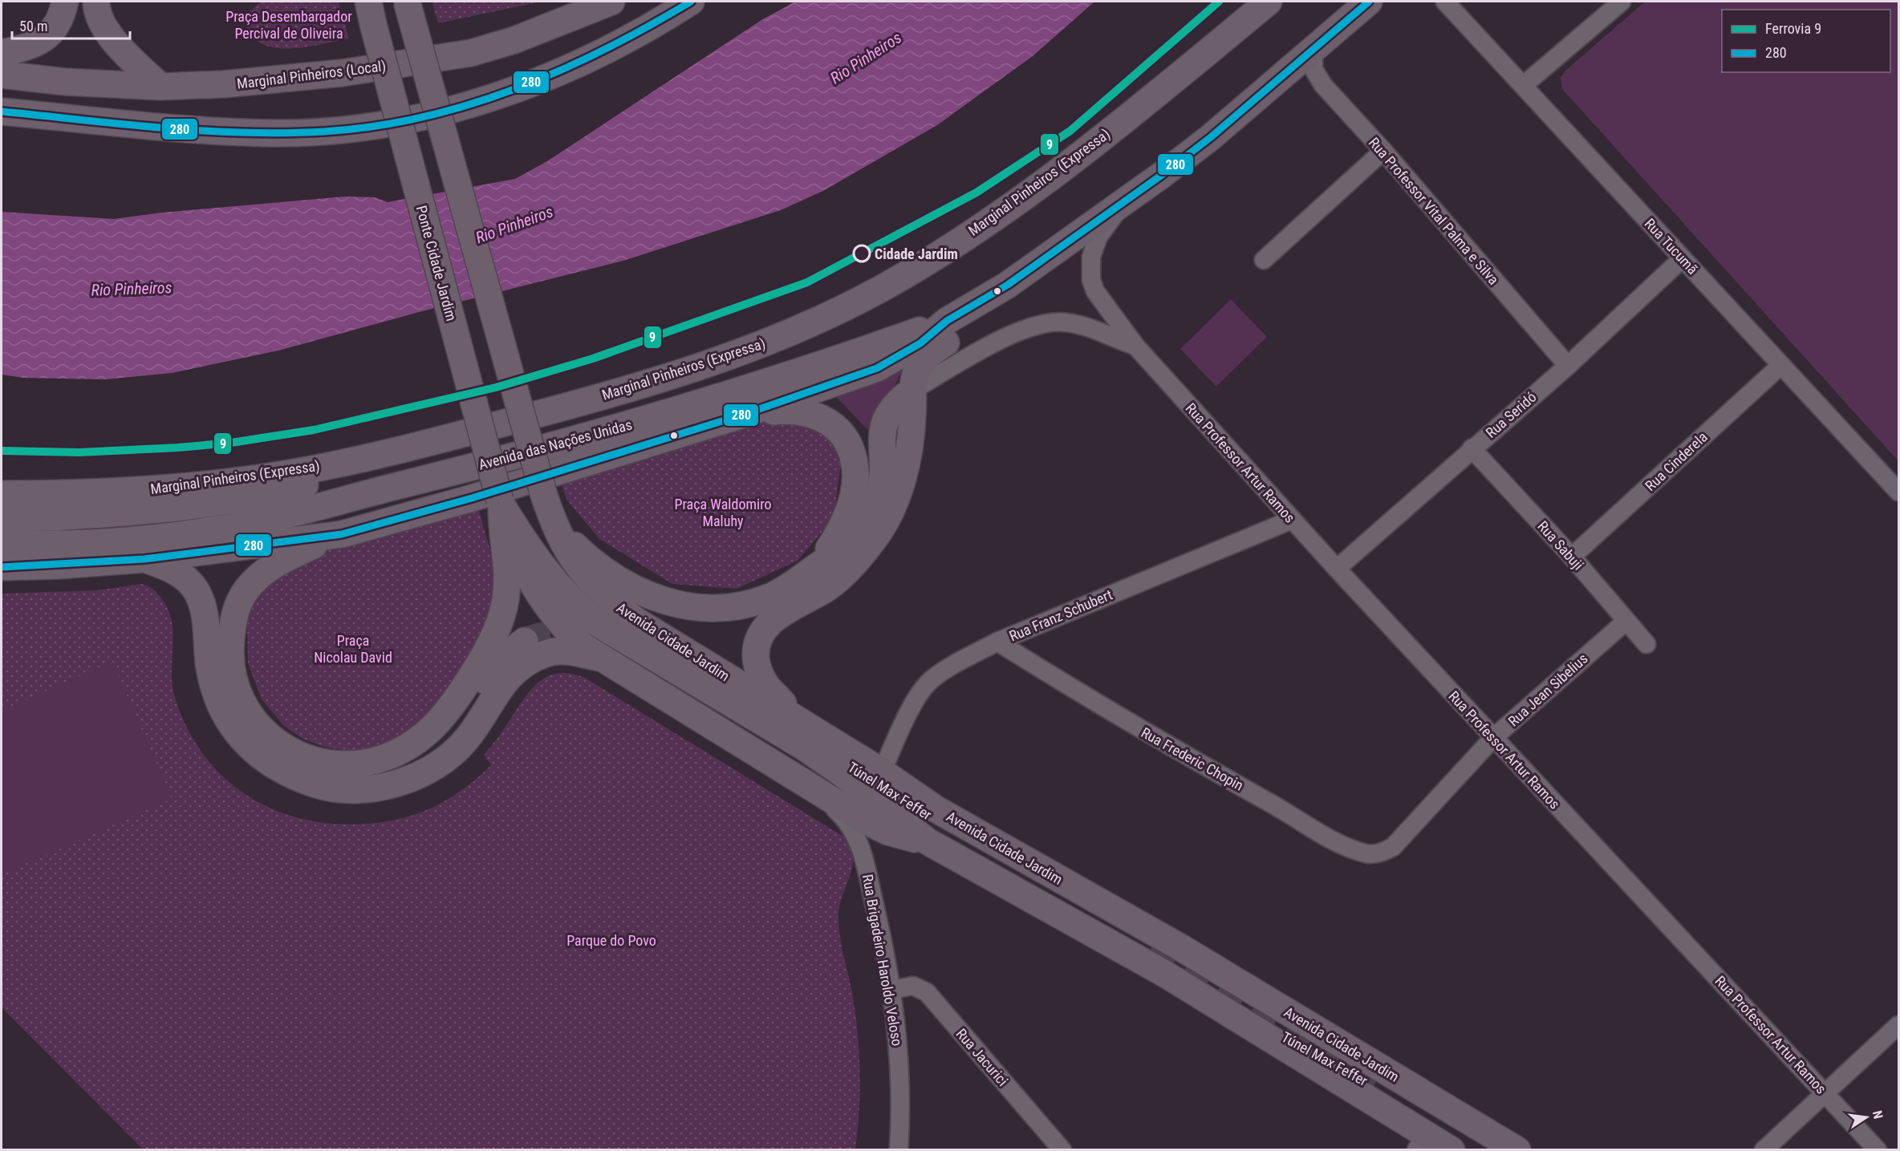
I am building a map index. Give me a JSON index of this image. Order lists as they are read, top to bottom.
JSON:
{
  "streets": {
    "highway": [
      "Marginal Pinheiros (Local)",
      "Marginal Pinheiros (Expressa)",
      "Ponte Cidade Jardim",
      "Avenida das Nações Unidas",
      "Avenida Cidade Jardim",
      "Túnel Max Feffer"
    ],
    "street": [
      "Rua Professor Vital Palma e Silva",
      "Rua Tucumã",
      "Rua Seridó",
      "Rua Cinderela",
      "Rua Professor Artur Ramos",
      "Rua Sabuji",
      "Rua Franz Schubert",
      "Rua Jean Sibelius",
      "Rua Frederic Chopin",
      "Rua Brigadeiro Haroldo Veloso",
      "Rua Jacurici"
    ]
  },
  "crossings": [
    ["Rua Professor Vital Palma e Silva", "Rua Seridó"],
    ["Rua Tucumã", "Rua Seridó"],
    ["Rua Tucumã", "Rua Cinderela"],
    ["Ponte Cidade Jardim", "Avenida Cidade Jardim"],
    ["Rua Seridó", "Rua Professor Artur Ramos"],
    ["Rua Seridó", "Rua Sabuji"],
    ["Rua Cinderela", "Rua Sabuji"],
    ["Rua Professor Artur Ramos", "Rua Franz Schubert"],
    ["Rua Professor Artur Ramos", "Rua Jean Sibelius"],
    ["Rua Sabuji", "Rua Jean Sibelius"],
    ["Rua Franz Schubert", "Avenida Cidade Jardim"],
    ["Rua Franz Schubert", "Rua Frederic Chopin"],
    ["Avenida Cidade Jardim", "Túnel Max Feffer"],
    ["Avenida Cidade Jardim", "Rua Brigadeiro Haroldo Veloso"],
    ["Rua Jean Sibelius", "Rua Frederic Chopin"],
    ["Rua Brigadeiro Haroldo Veloso", "Rua Jacurici"]
  ],
  "water": ["Rio Pinheiros"],
  "parks": [
    "Praça Desembargador Percival de Oliveira",
    "Praça Waldomiro Maluhy",
    "Praça Nicolau David",
    "Parque do Povo"
  ],
  "places": ["Cidade Jardim"],
  "lines": ["rail line 9", "transit line 280"],
  "legend": ["Ferrovia 9", "280"],
  "scale_bar": "50 m",
  "north": "right"
}
